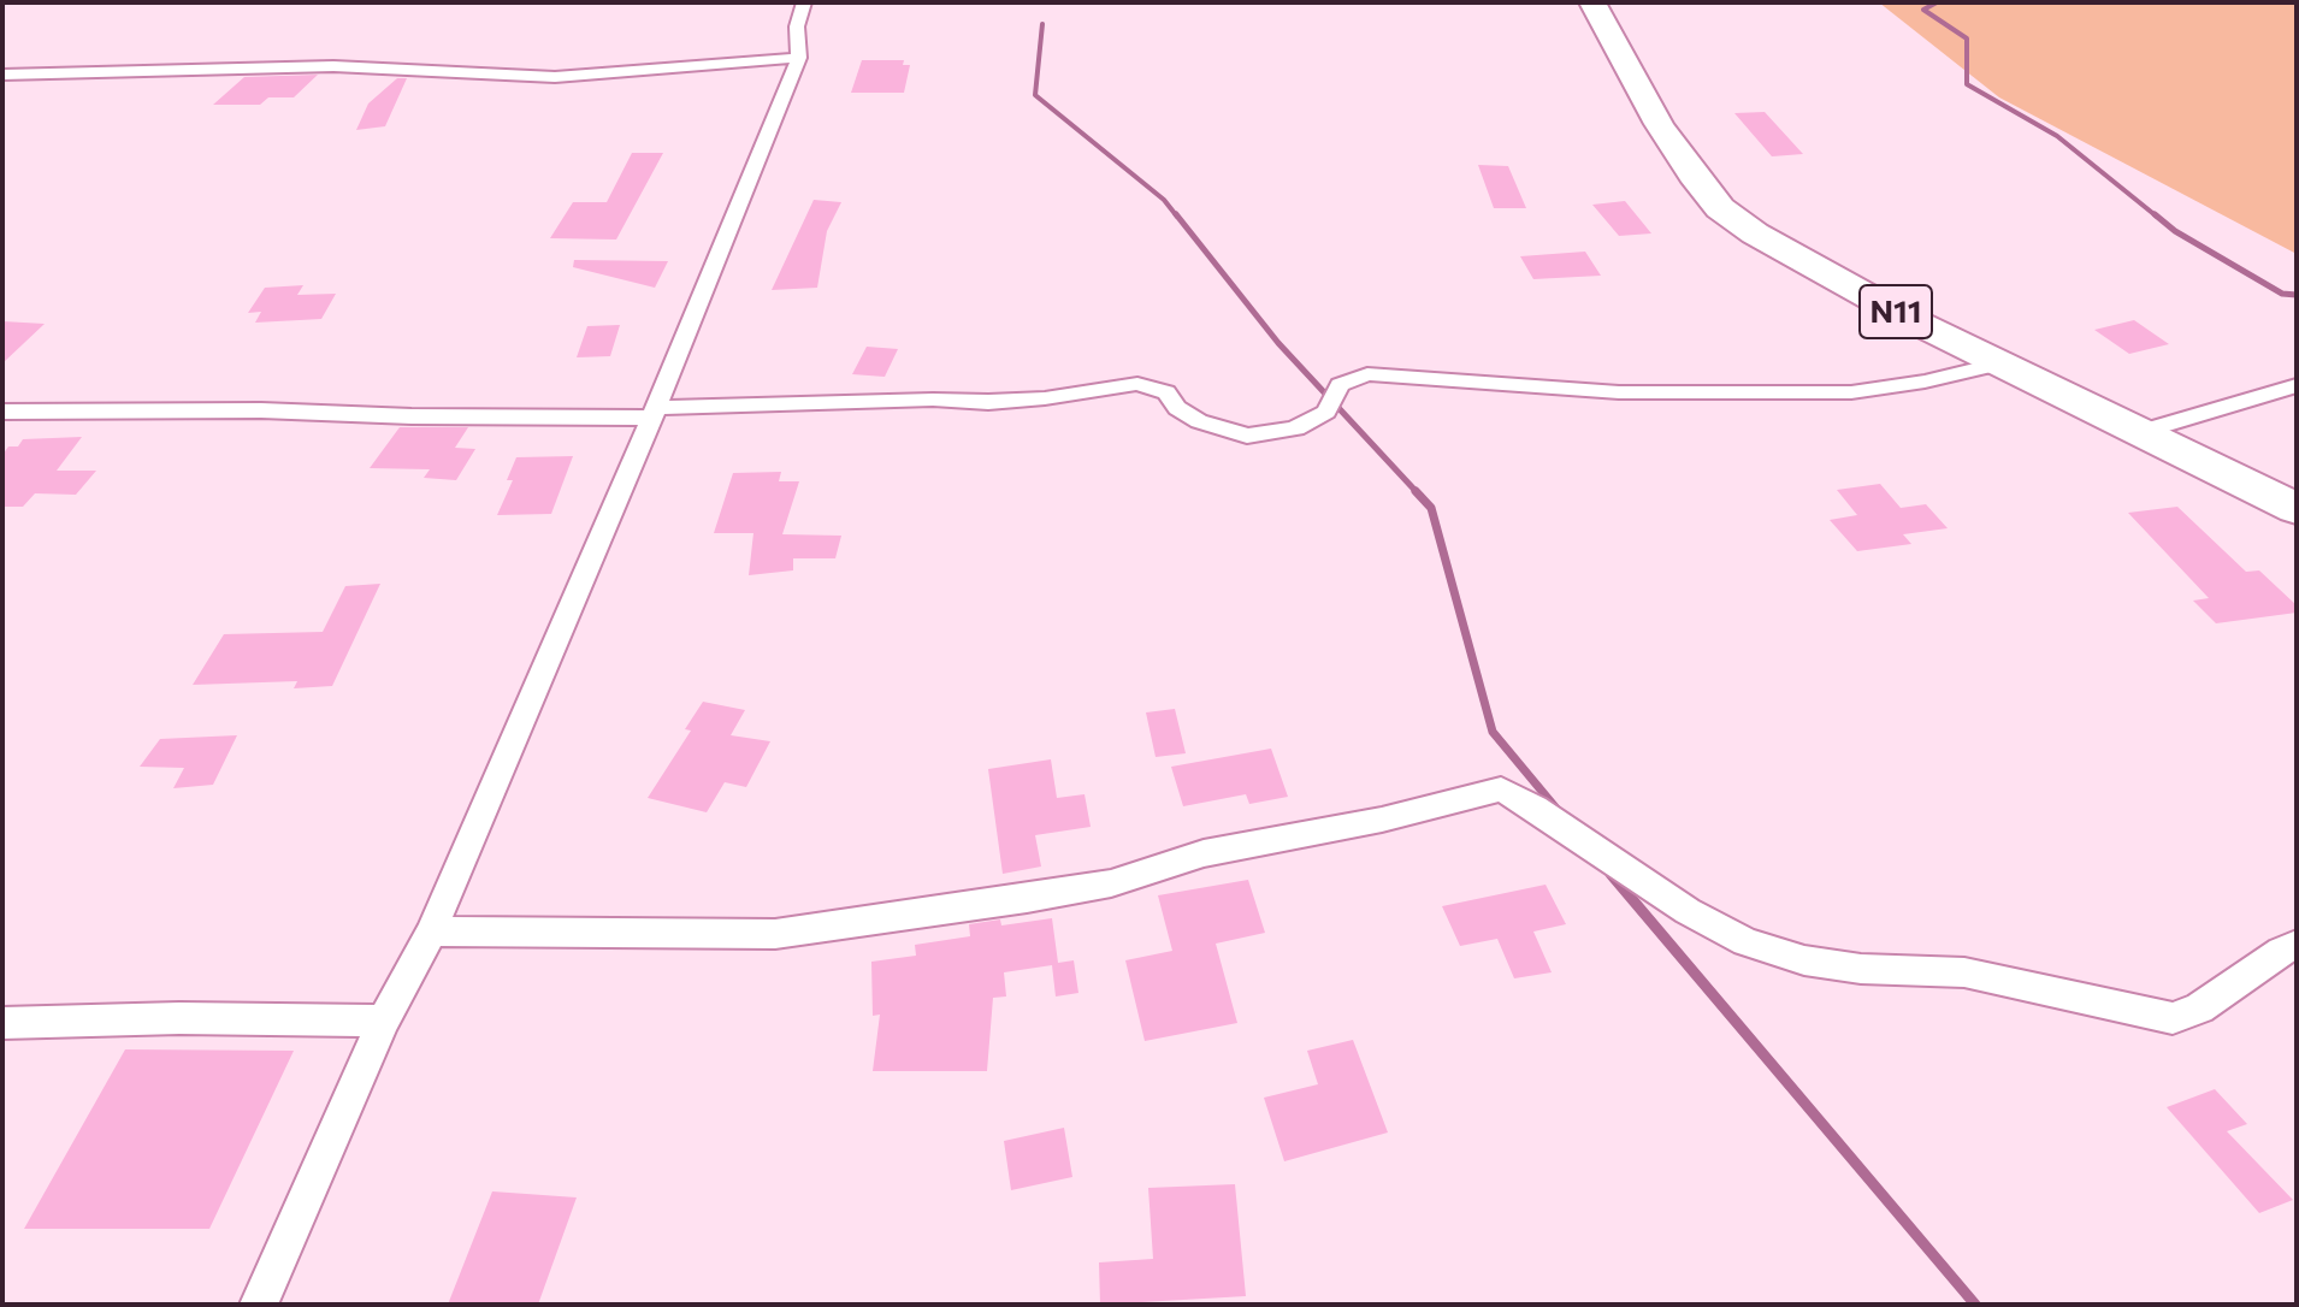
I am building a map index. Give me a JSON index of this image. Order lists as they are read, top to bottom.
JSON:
{
  "streets": {
    "highway": ["N11"]
  }
}
